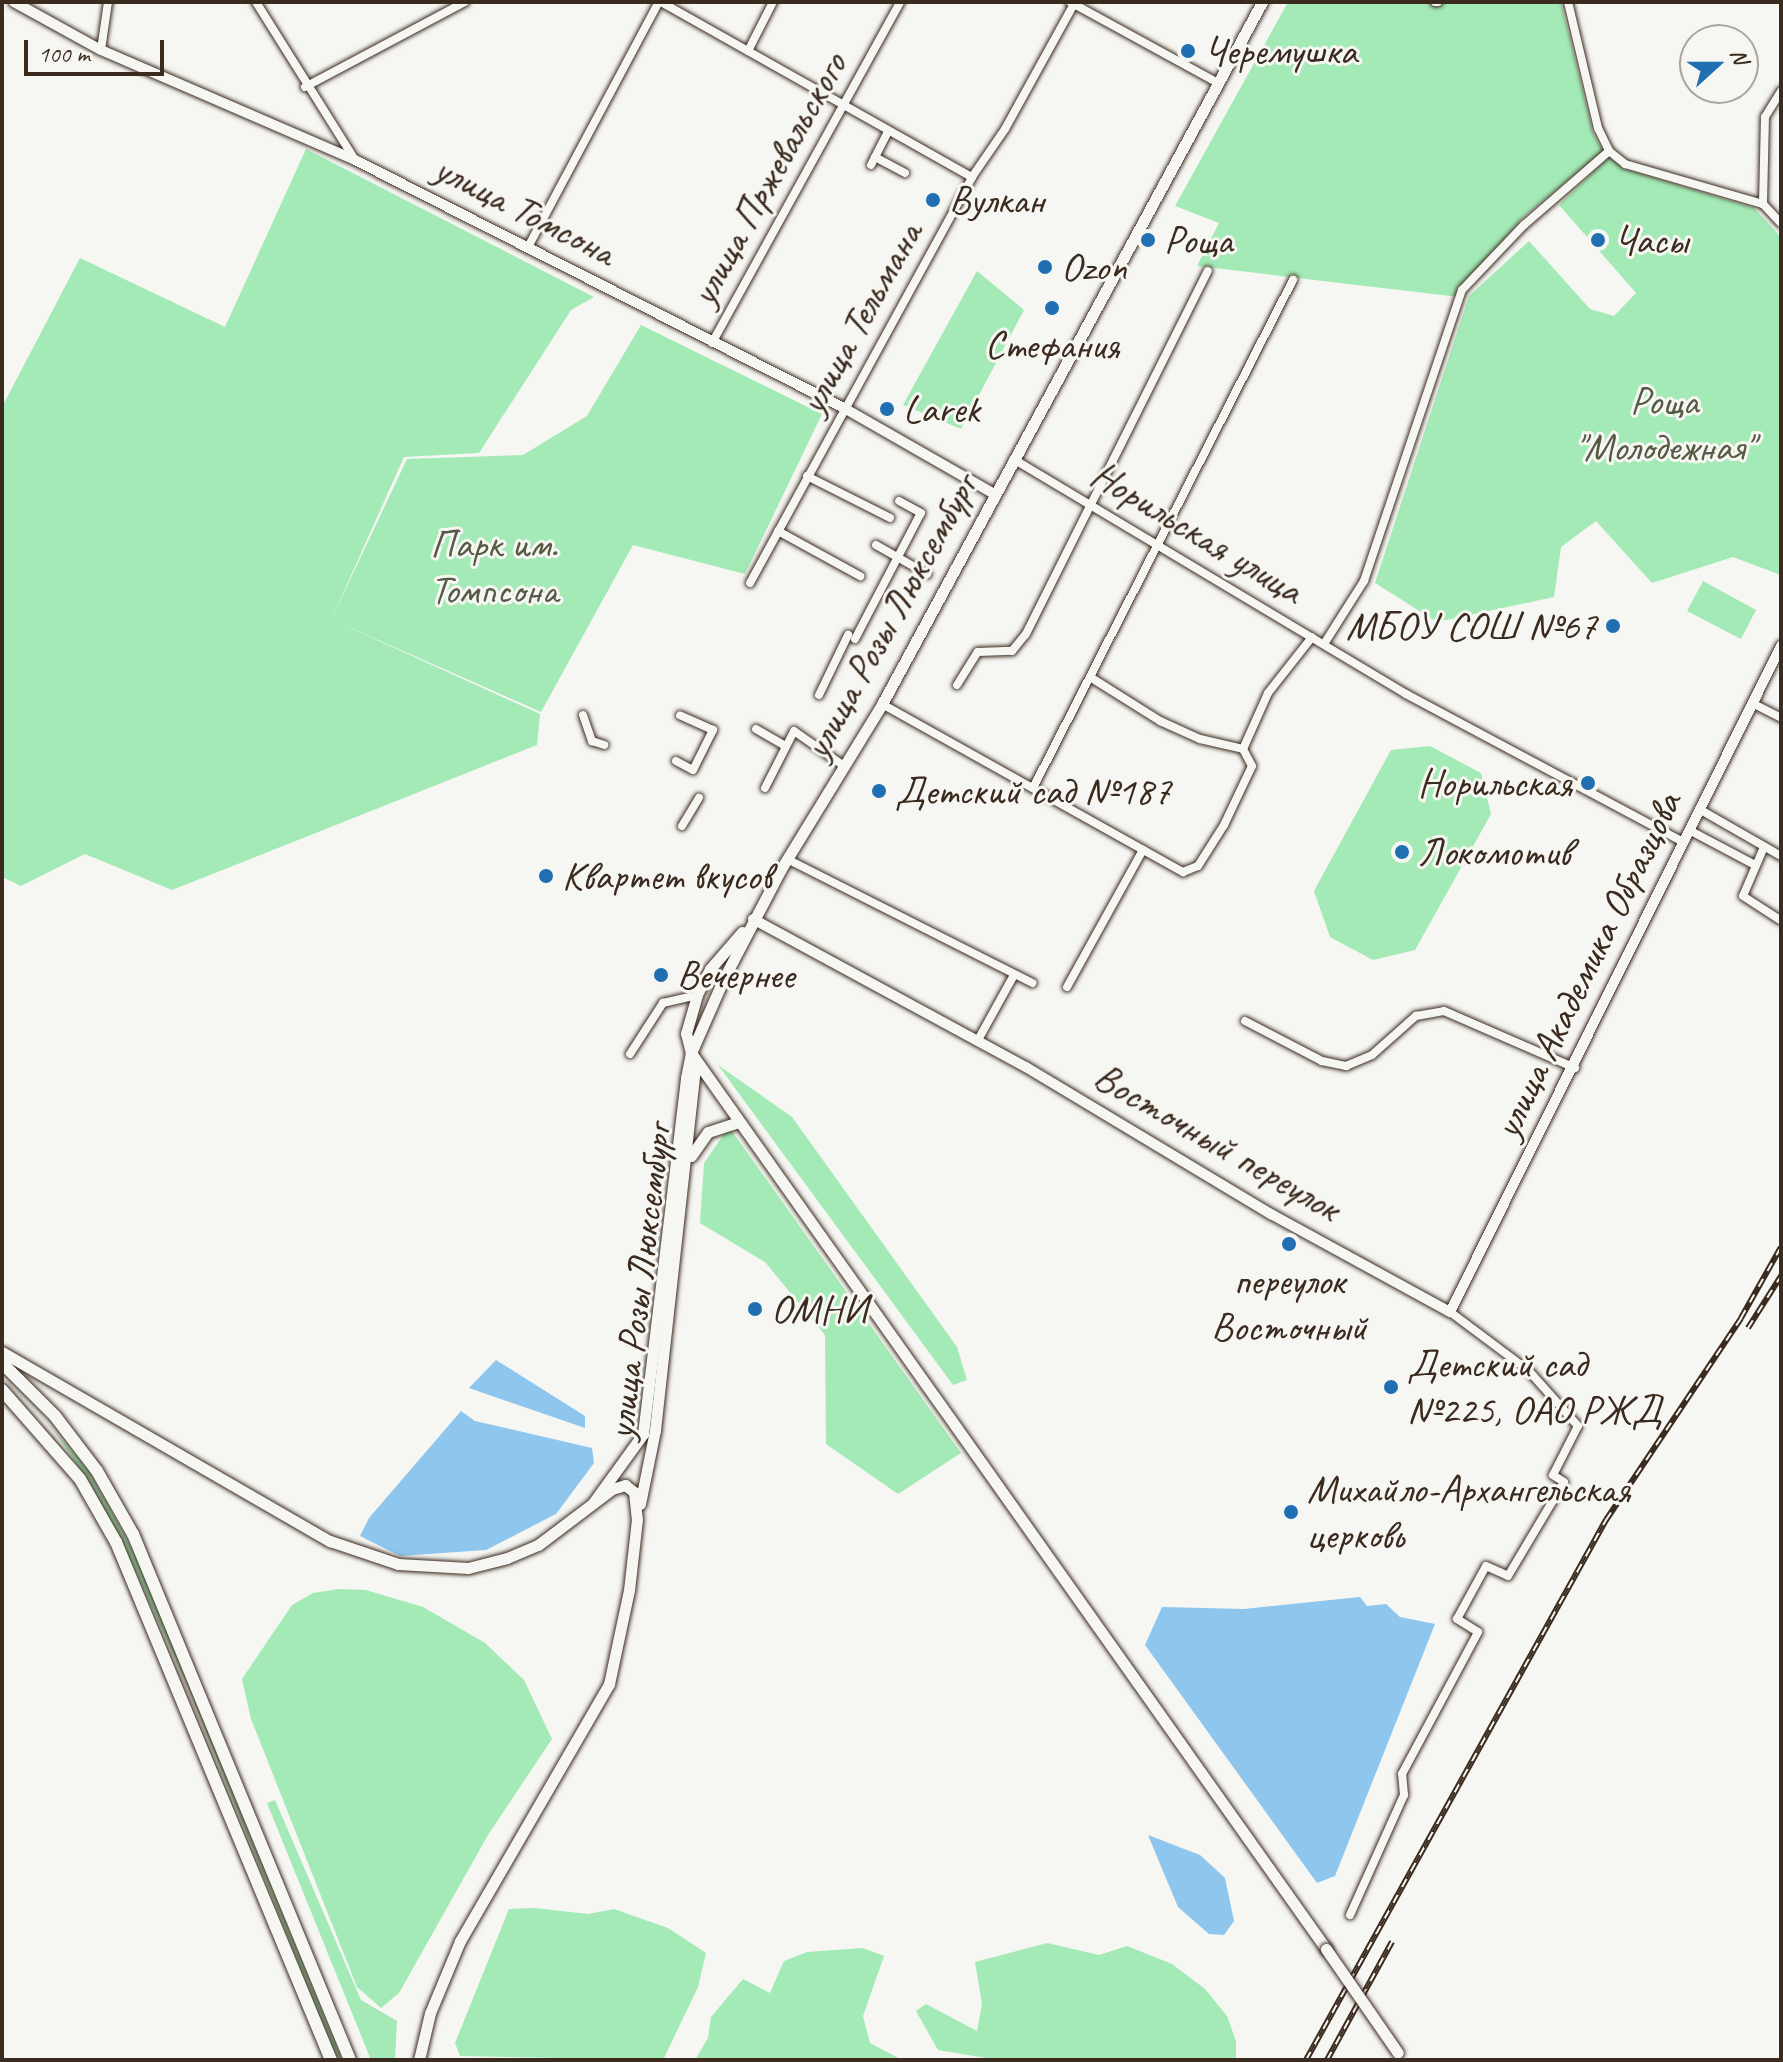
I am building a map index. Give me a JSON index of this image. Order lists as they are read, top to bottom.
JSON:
{
  "streets": {
    "main road": ["улица Розы Люксембург"],
    "street": [
      "улица Пржевальского",
      "улица Томсона",
      "улица Тельмана",
      "Норильская улица",
      "улица Академика Образцова",
      "Восточный переулок"
    ]
  },
  "crossings": [
    ["улица Пржевальского", "улица Томсона"],
    ["улица Томсона", "улица Тельмана"],
    ["улица Томсона", "улица Розы Люксембург"],
    ["Норильская улица", "улица Розы Люксембург"],
    ["Норильская улица", "улица Академика Образцова"],
    ["улица Розы Люксембург", "Восточный переулок"],
    ["улица Академика Образцова", "Восточный переулок"]
  ],
  "parks": ["Роща \"Молодежная\"", "Парк им. Томпсона"],
  "places": [
    "Черемушка",
    "Вулкан",
    "Роща",
    "Часы",
    "Ozon",
    "Стефания",
    "Larek",
    "МБОУ СОШ №67",
    "Норильская",
    "Детский сад №187",
    "Локомотив",
    "Квартет вкусов",
    "Вечернее",
    "переулок Восточный",
    "ОМНИ",
    "Детский сад №225, ОАО РЖД",
    "Михайло-Архангельская церковь"
  ],
  "scale_bar": "100 m",
  "north": "right"
}
